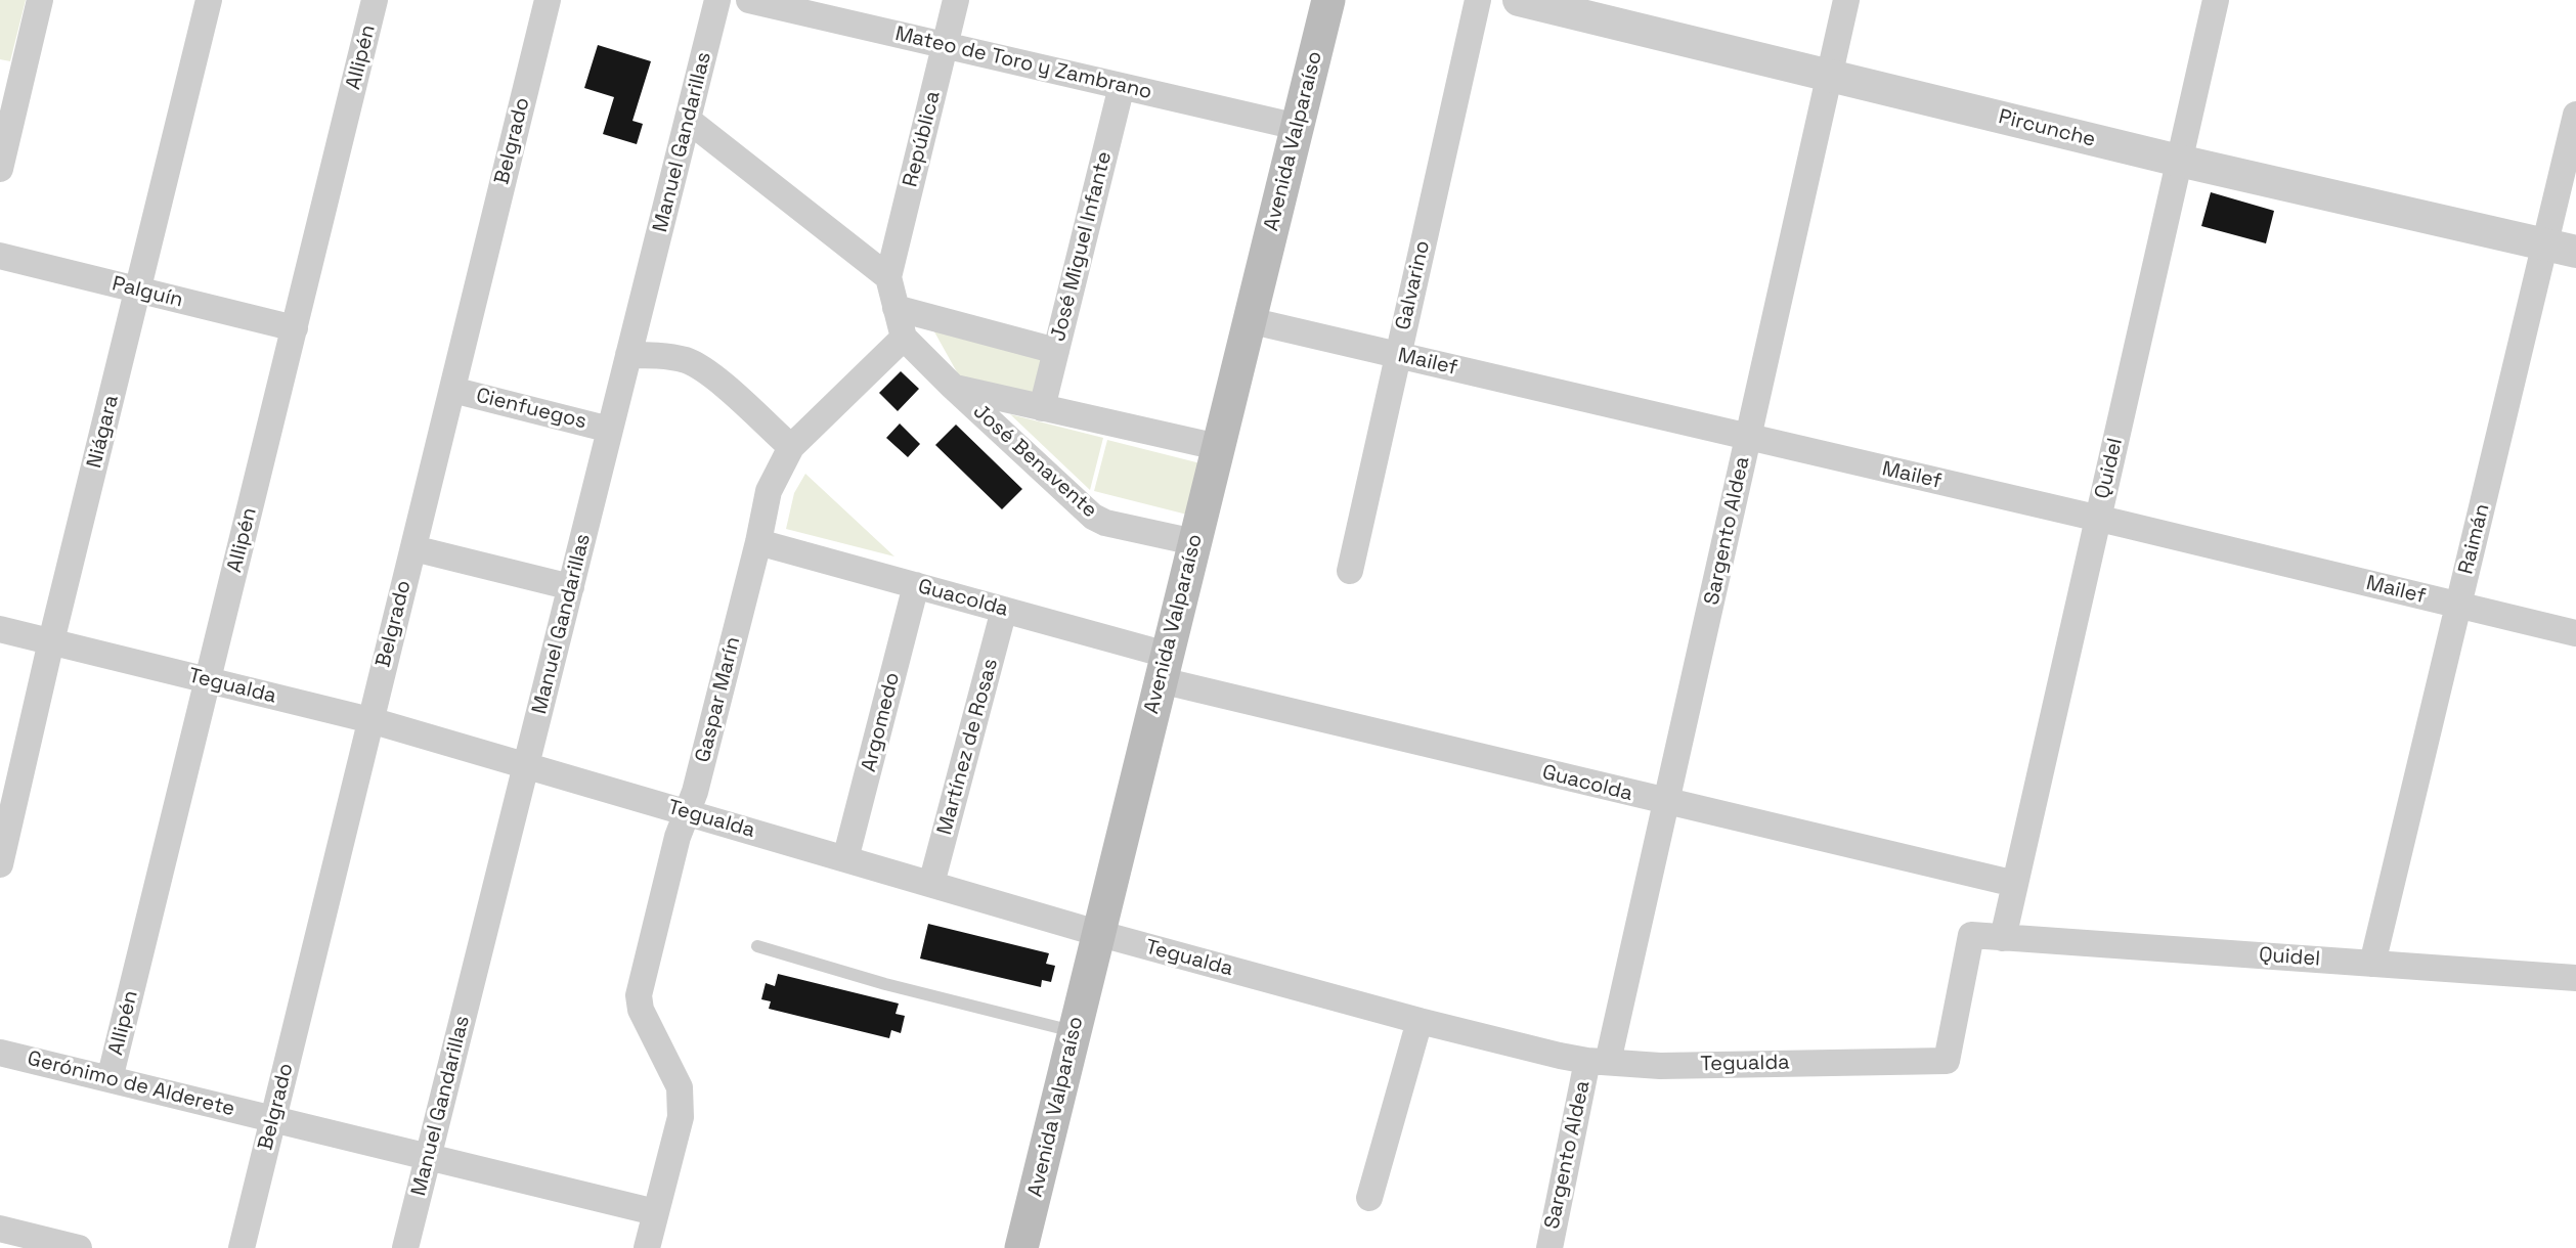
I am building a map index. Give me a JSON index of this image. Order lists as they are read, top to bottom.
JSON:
{
  "streets": {
    "main road": ["Avenida Valparaíso"],
    "street": [
      "Allipén",
      "Mateo de Toro y Zambrano",
      "Pircunche",
      "República",
      "Belgrado",
      "Manuel Gandarillas",
      "José Miguel Infante",
      "Galvarino",
      "Palguín",
      "Mailef",
      "Cienfuegos",
      "Niágara",
      "José Benavente",
      "Quidel",
      "Sargento Aldea",
      "Raimán",
      "Guacolda",
      "Tegualda",
      "Gaspar Marín",
      "Argomedo",
      "Martínez de Rosas",
      "Gerónimo de Alderete"
    ]
  },
  "crossings": [
    ["Allipén", "Palguín"],
    ["Allipén", "Tegualda"],
    ["Allipén", "Gerónimo de Alderete"],
    ["Mateo de Toro y Zambrano", "República"],
    ["Mateo de Toro y Zambrano", "Avenida Valparaíso"],
    ["Mateo de Toro y Zambrano", "José Miguel Infante"],
    ["Pircunche", "Quidel"],
    ["Pircunche", "Sargento Aldea"],
    ["Pircunche", "Raimán"],
    ["República", "José Benavente"],
    ["Belgrado", "Cienfuegos"],
    ["Belgrado", "Tegualda"],
    ["Belgrado", "Gerónimo de Alderete"],
    ["Avenida Valparaíso", "Mailef"],
    ["Avenida Valparaíso", "José Benavente"],
    ["Avenida Valparaíso", "Guacolda"],
    ["Avenida Valparaíso", "Tegualda"],
    ["Manuel Gandarillas", "Cienfuegos"],
    ["Manuel Gandarillas", "Tegualda"],
    ["Manuel Gandarillas", "Gerónimo de Alderete"],
    ["José Miguel Infante", "José Benavente"],
    ["Galvarino", "Mailef"],
    ["Palguín", "Niágara"],
    ["Mailef", "Quidel"],
    ["Mailef", "Sargento Aldea"],
    ["Mailef", "Raimán"],
    ["Niágara", "Tegualda"],
    ["José Benavente", "Gaspar Marín"],
    ["Quidel", "Raimán"],
    ["Quidel", "Guacolda"],
    ["Quidel", "Tegualda"],
    ["Sargento Aldea", "Guacolda"],
    ["Sargento Aldea", "Tegualda"],
    ["Guacolda", "Gaspar Marín"],
    ["Guacolda", "Argomedo"],
    ["Guacolda", "Martínez de Rosas"],
    ["Tegualda", "Gaspar Marín"],
    ["Tegualda", "Argomedo"],
    ["Tegualda", "Martínez de Rosas"],
    ["Gaspar Marín", "Gerónimo de Alderete"]
  ]
}
